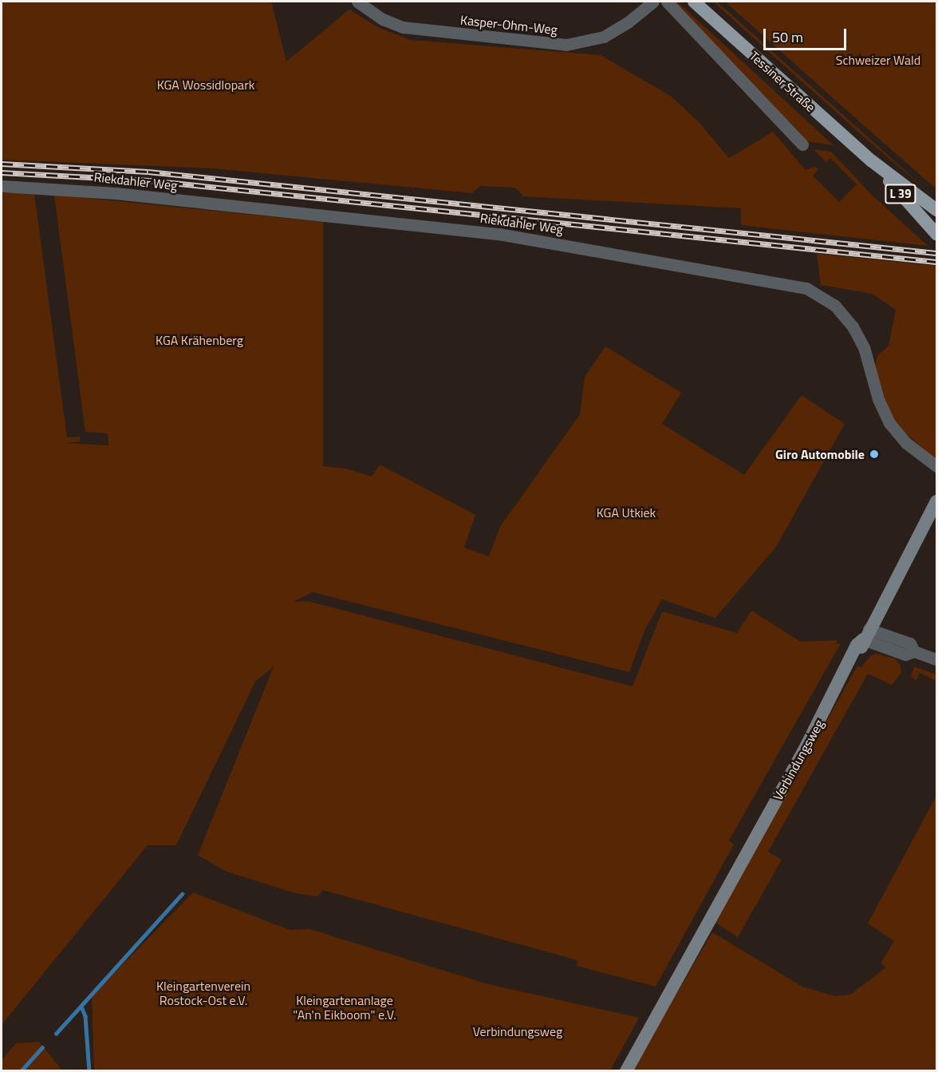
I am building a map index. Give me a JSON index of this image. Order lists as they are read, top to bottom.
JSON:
{
  "streets": {
    "main road": ["Tessiner Straße", "L 39", "Verbindungsweg"],
    "street": ["Kasper-Ohm-Weg", "Riekdahler Weg"]
  },
  "parks": [
    "Schweizer Wald",
    "KGA Wossidlopark",
    "KGA Krähenberg",
    "KGA Utkiek",
    "Kleingartenverein Rostock-Ost e.V.",
    "Kleingartenanlage \"An'n Eikboom\" e.V.",
    "Verbindungsweg"
  ],
  "places": ["Giro Automobile"],
  "scale_bar": "50 m"
}
